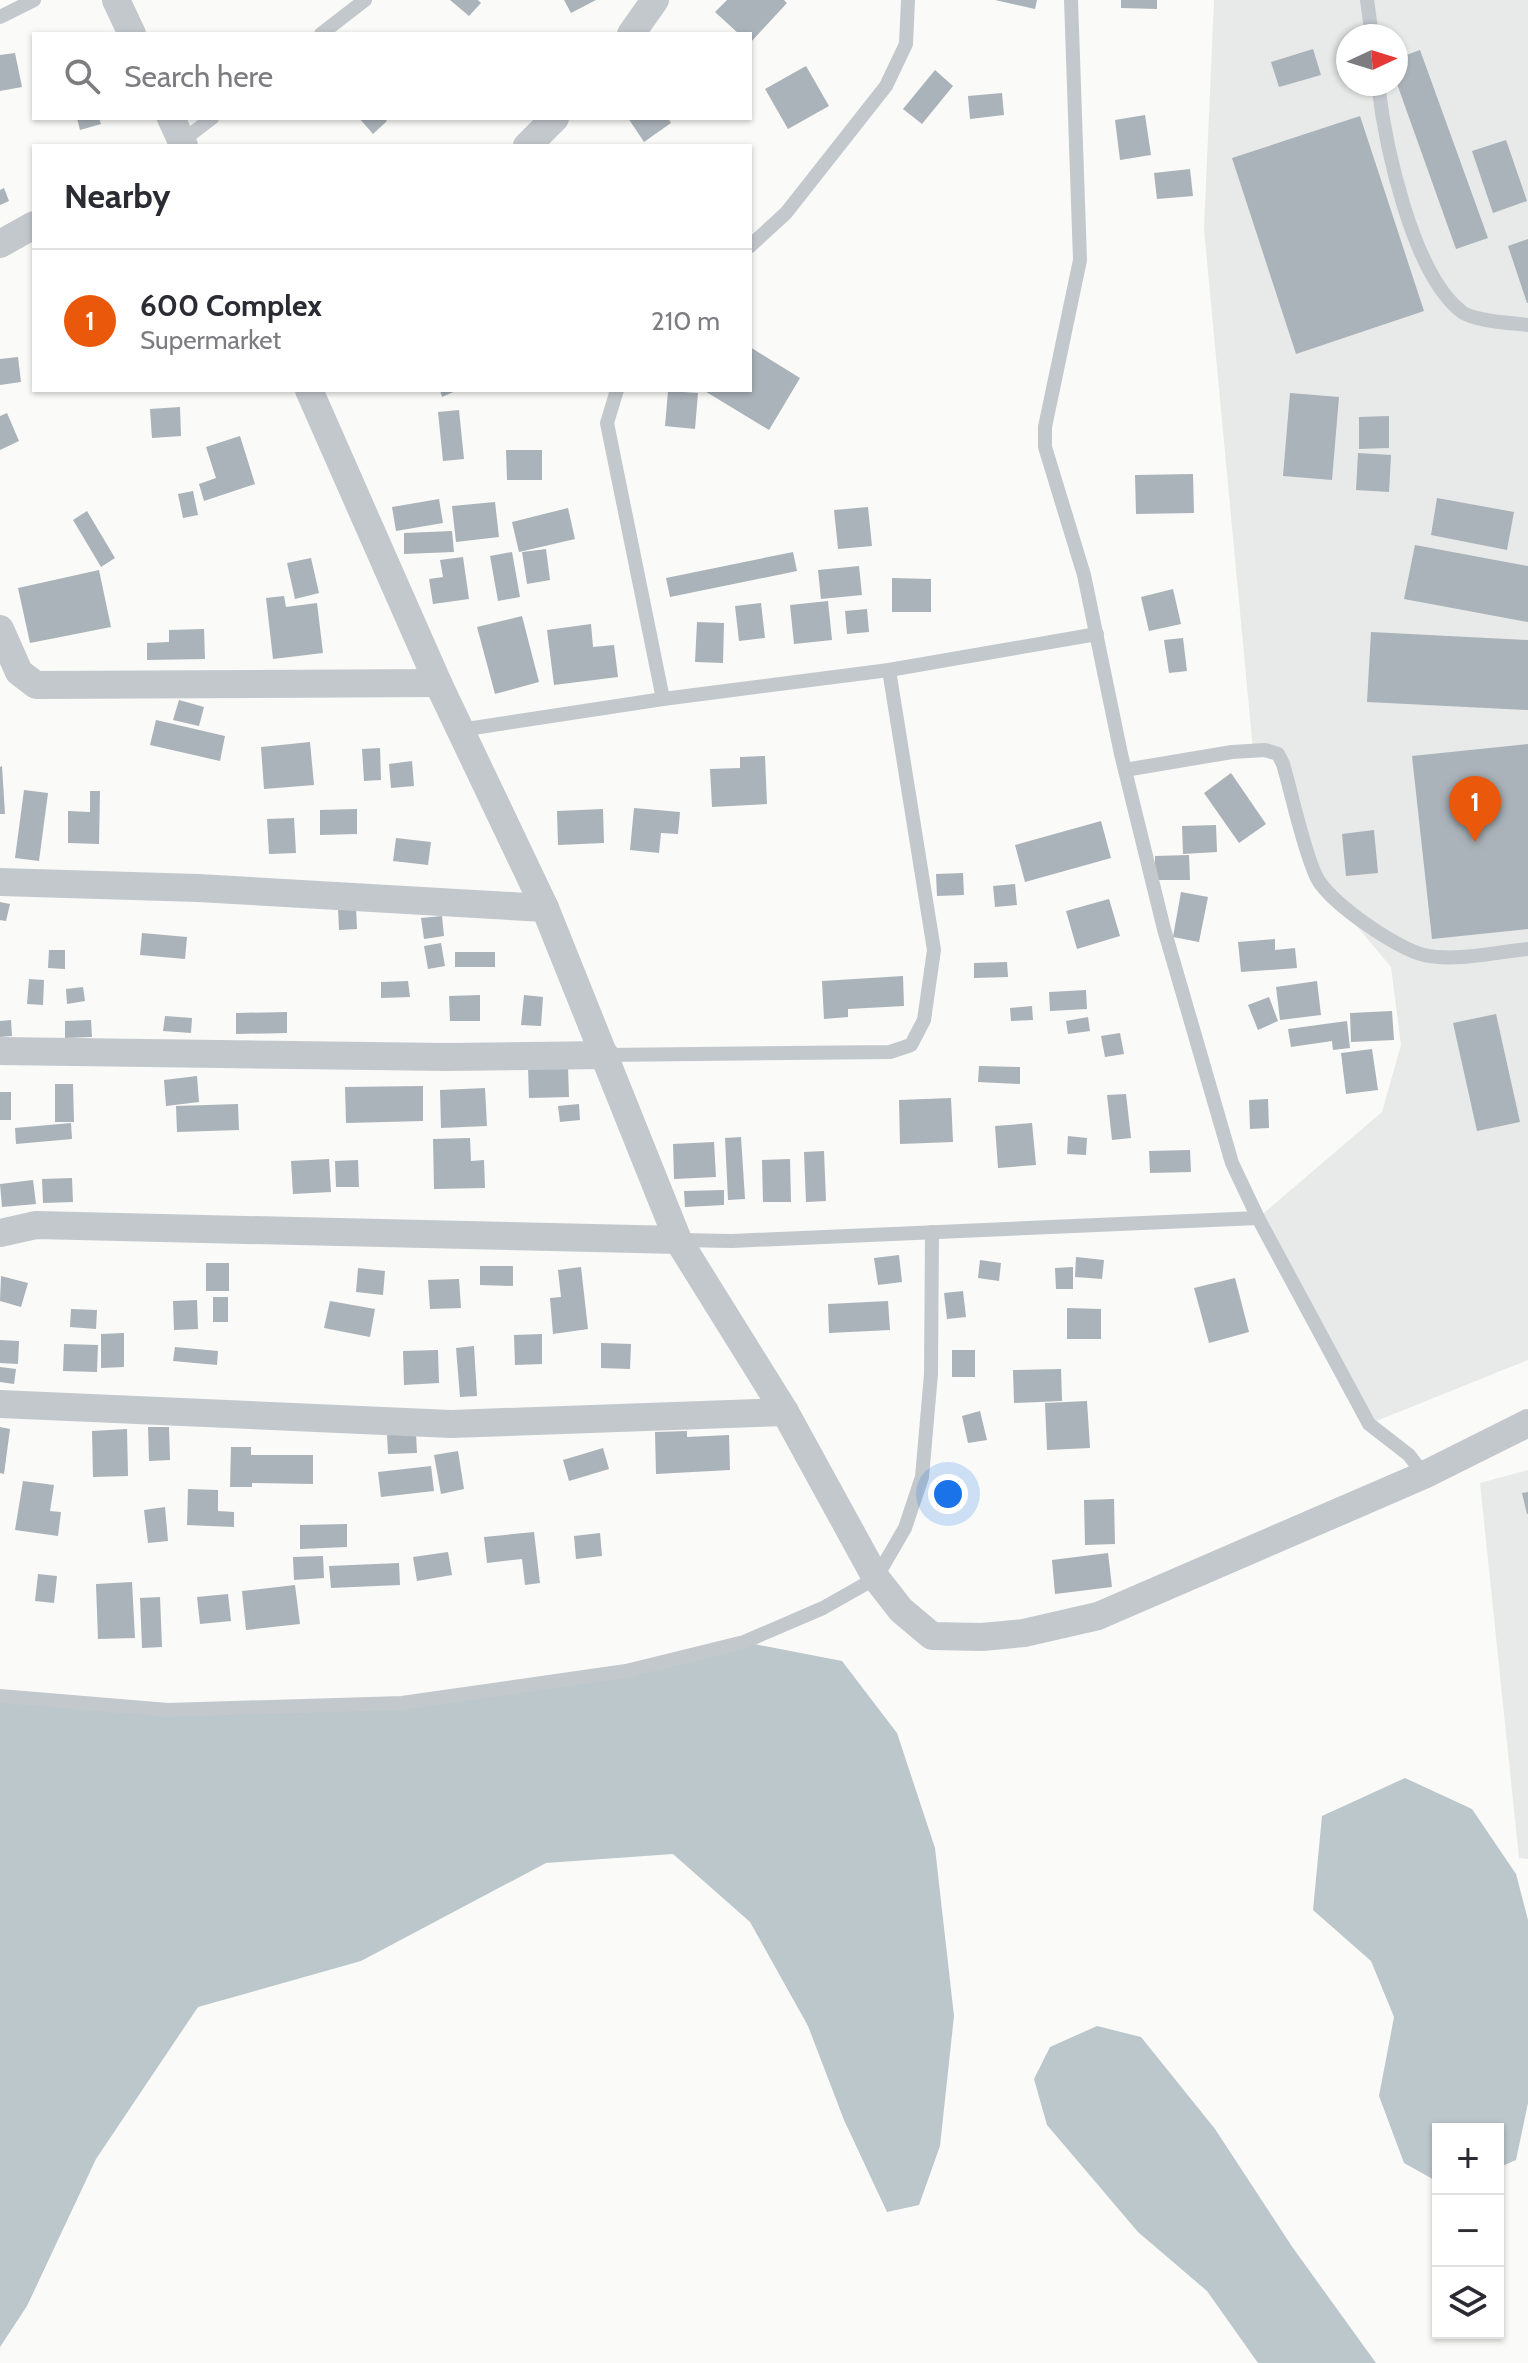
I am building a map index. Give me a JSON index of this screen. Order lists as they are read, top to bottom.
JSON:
{
  "north": "right",
  "page": {
    "search": "Search here",
    "heading": "Nearby",
    "list": [
      {
        "mark": "1",
        "name": "600 Complex",
        "note": "Supermarket",
        "value": "210 m"
      }
    ],
    "pins": "1",
    "map_buttons": ["+", "−"]
  }
}
